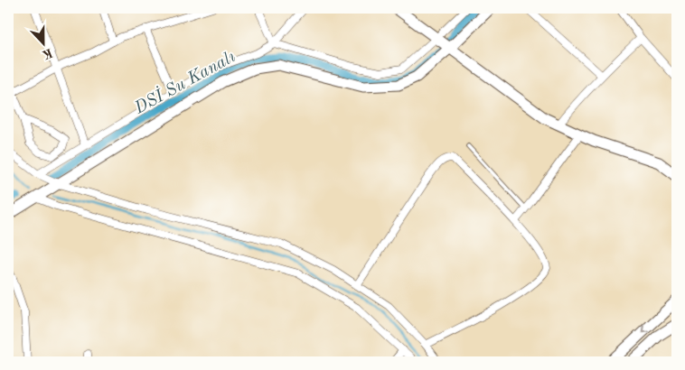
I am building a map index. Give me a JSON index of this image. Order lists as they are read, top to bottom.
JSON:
{
  "water": ["DSİ Su Kanalı"],
  "north": "bottom"
}
